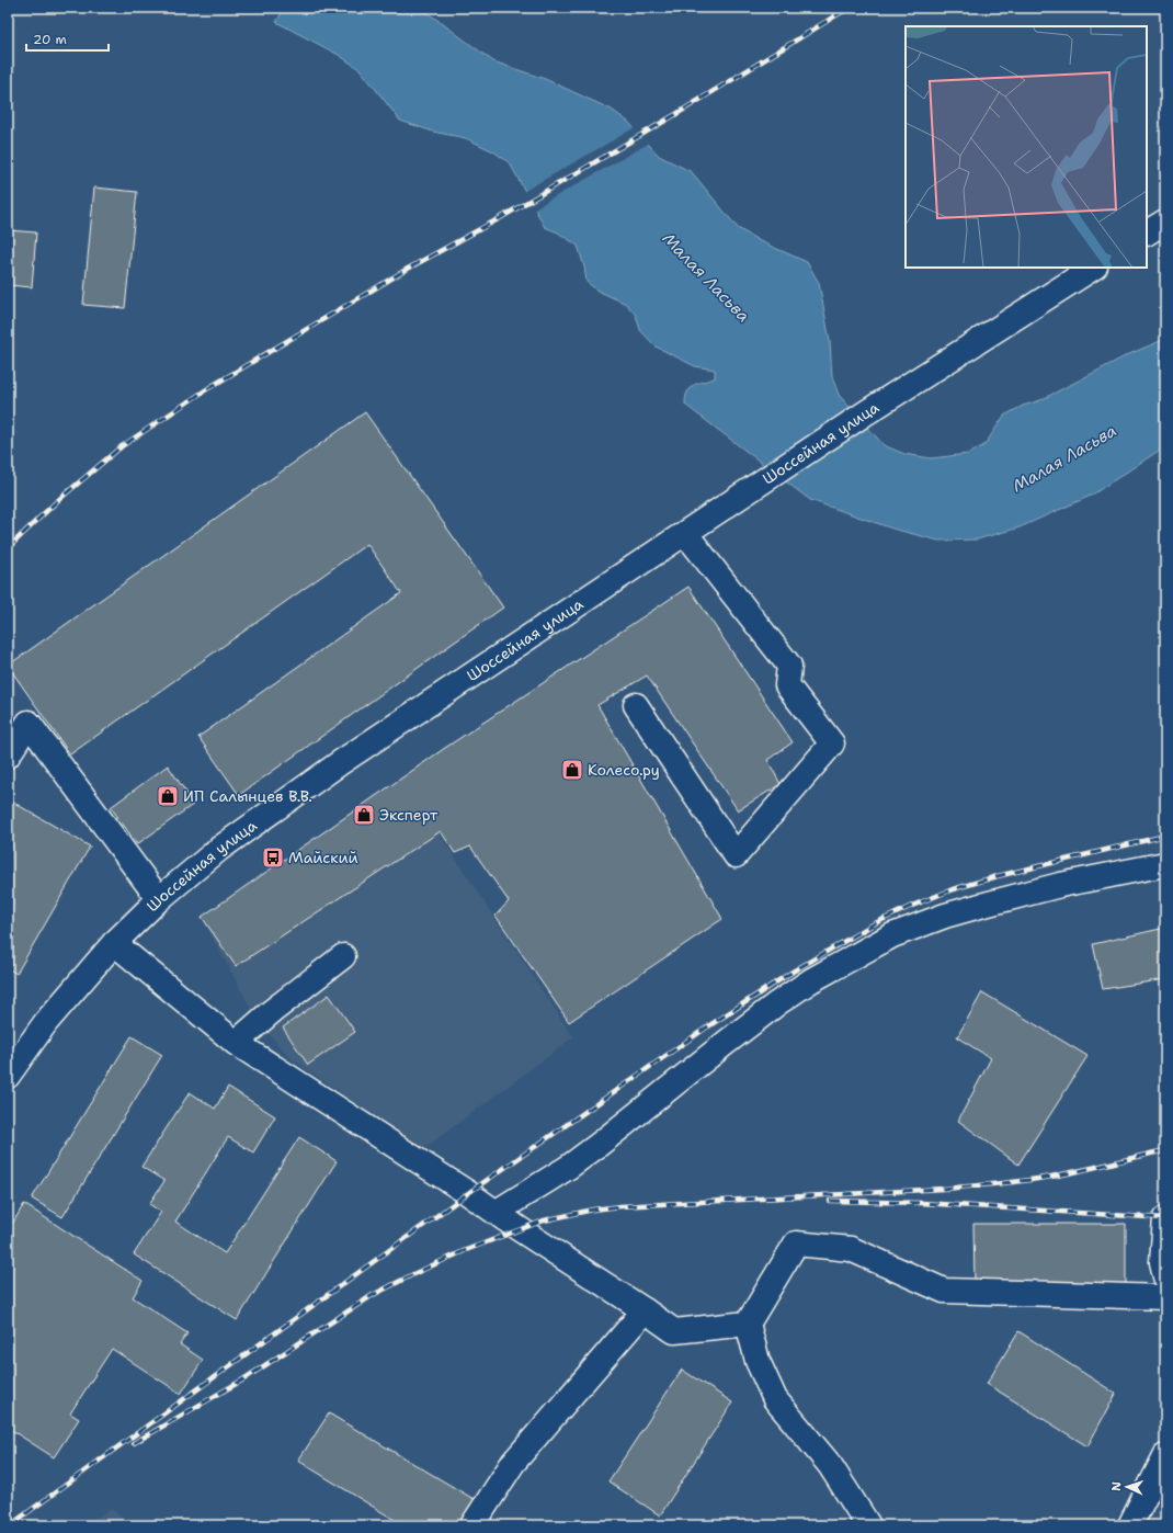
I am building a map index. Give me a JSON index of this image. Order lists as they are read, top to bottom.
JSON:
{
  "streets": {
    "main road": ["Шоссейная улица"]
  },
  "water": ["Малая Ласьва"],
  "places": {
    "shop": ["Колесо.ру", "ИП Салынцев В.В.", "Эксперт"],
    "bus stop": ["Майский"]
  },
  "scale_bar": "20 m",
  "north": "left"
}
